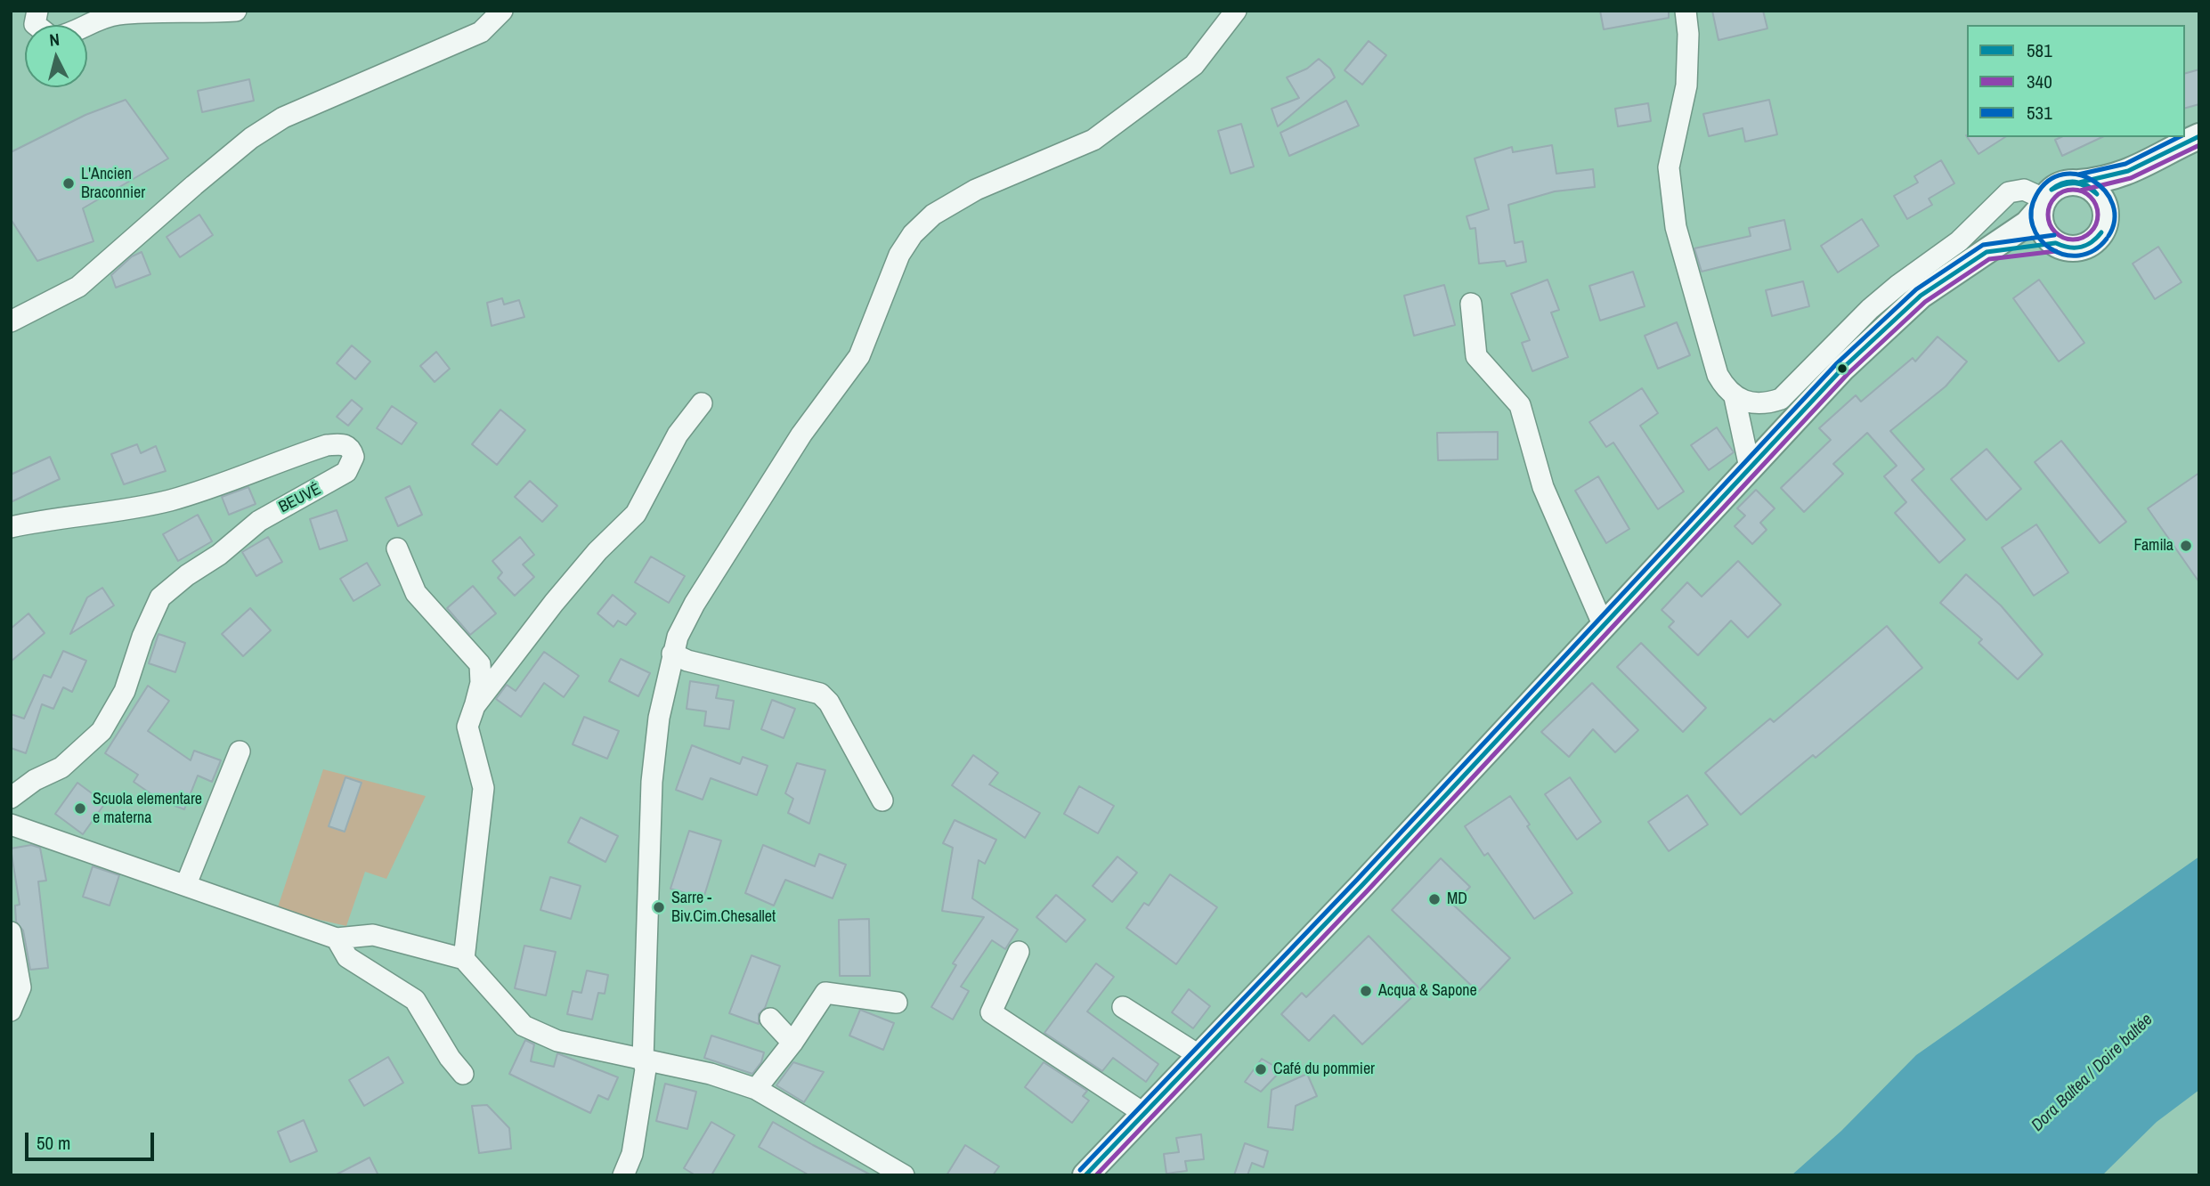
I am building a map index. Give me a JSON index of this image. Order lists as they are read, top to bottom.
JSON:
{
  "streets": {
    "street": ["BEUVÉ"]
  },
  "water": ["Dora Baltea / Doire baltée"],
  "places": [
    "L'Ancien Braconnier",
    "Famila",
    "Scuola elementare e materna",
    "MD",
    "Sarre - Biv.Cim.Chesallet",
    "Acqua & Sapone",
    "Café du pommier"
  ],
  "lines": ["transit line 581", "transit line 531", "transit line 340"],
  "legend": ["581", "340", "531"],
  "scale_bar": "50 m",
  "north": "top"
}
